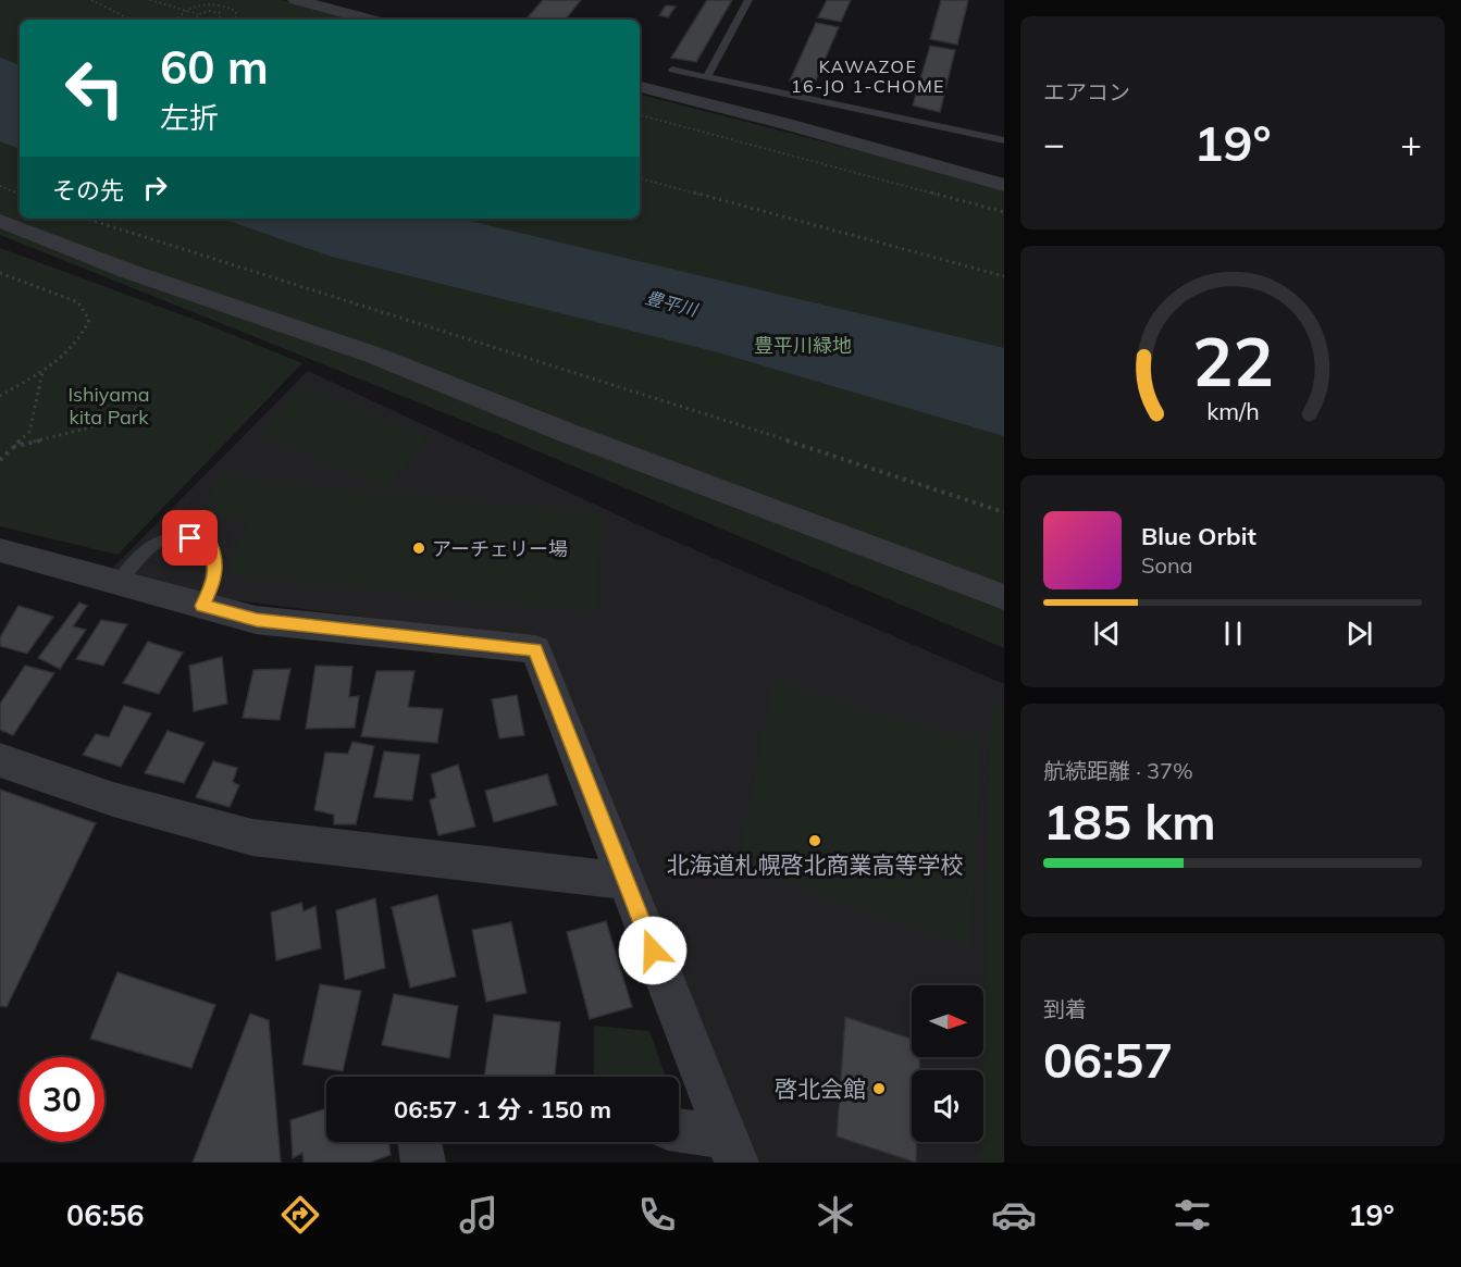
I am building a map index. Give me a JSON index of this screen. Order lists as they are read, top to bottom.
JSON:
{
  "districts": ["KAWAZOE 16-JO 1-CHOME"],
  "water": ["豊平川"],
  "parks": ["豊平川緑地", "Ishiyama kita Park"],
  "places": ["アーチェリー場", "北海道札幌啓北商業高等学校", "啓北会館"],
  "north": "right",
  "page": {
    "tile": [
      "エアコン",
      ["航続距離 · 37%", "185 km"],
      ["到着", "06:57"]
    ],
    "turn": ["60 m", "左折"],
    "heat": ["−", "19°", "+"],
    "then": "その先",
    "song": ["Blue Orbit", "Sona"],
    "limit": "30",
    "trip": "06:57 · 1 分 · 150 m",
    "tabs": ["06:56", "19°"],
    "gauge": ["22", "km/h"]
  }
}
